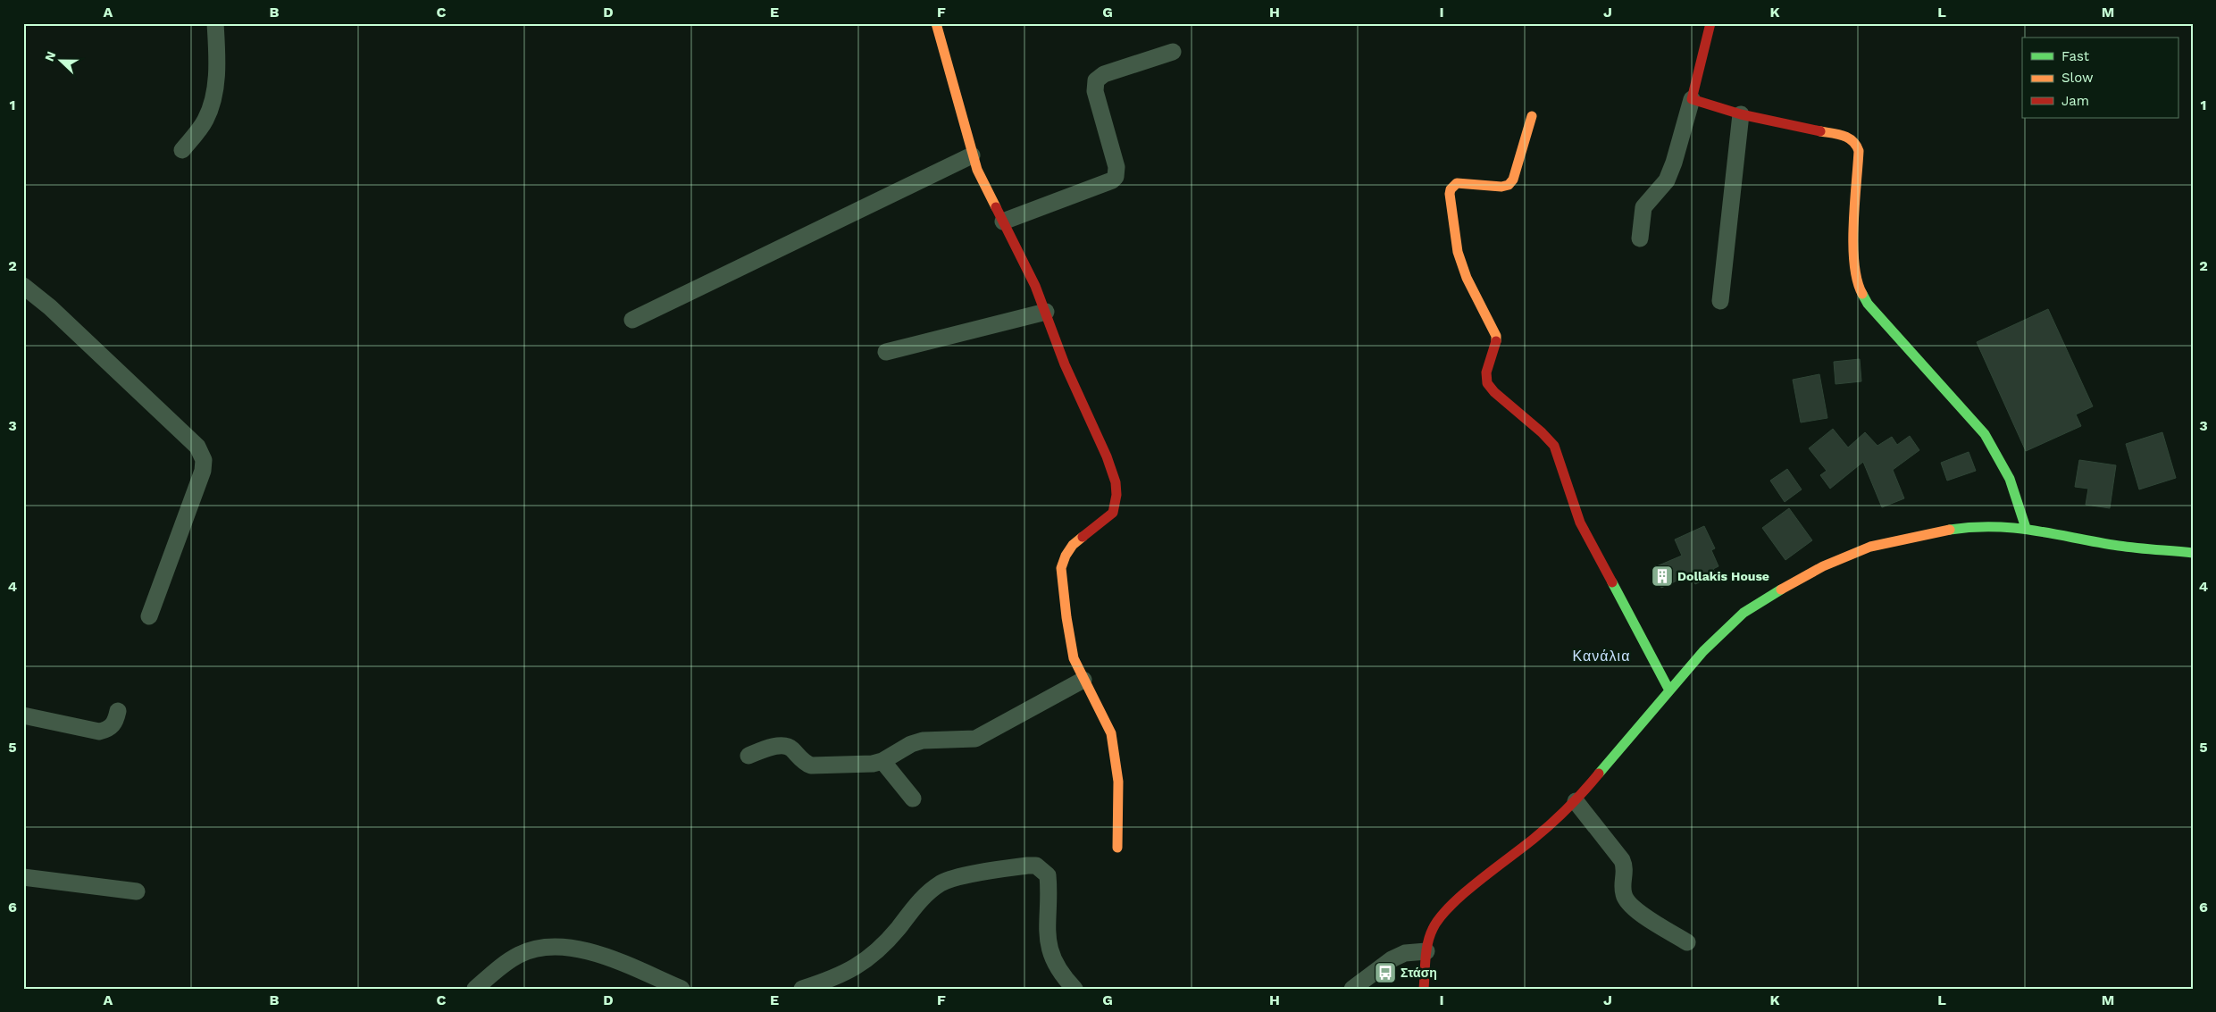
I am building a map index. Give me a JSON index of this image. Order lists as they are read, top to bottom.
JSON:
{
  "districts": ["Κανάλια"],
  "places": {
    "building": ["Dollakis House"],
    "bus stop": ["Στάση"]
  },
  "legend": ["Fast", "Slow", "Jam"],
  "north": "left",
  "grid": {
    "columns": [
      "A",
      "B",
      "C",
      "D",
      "E",
      "F",
      "G",
      "H",
      "I",
      "J",
      "K",
      "L",
      "M"
    ],
    "rows": [
      "1",
      "2",
      "3",
      "4",
      "5",
      "6"
    ]
  }
}
